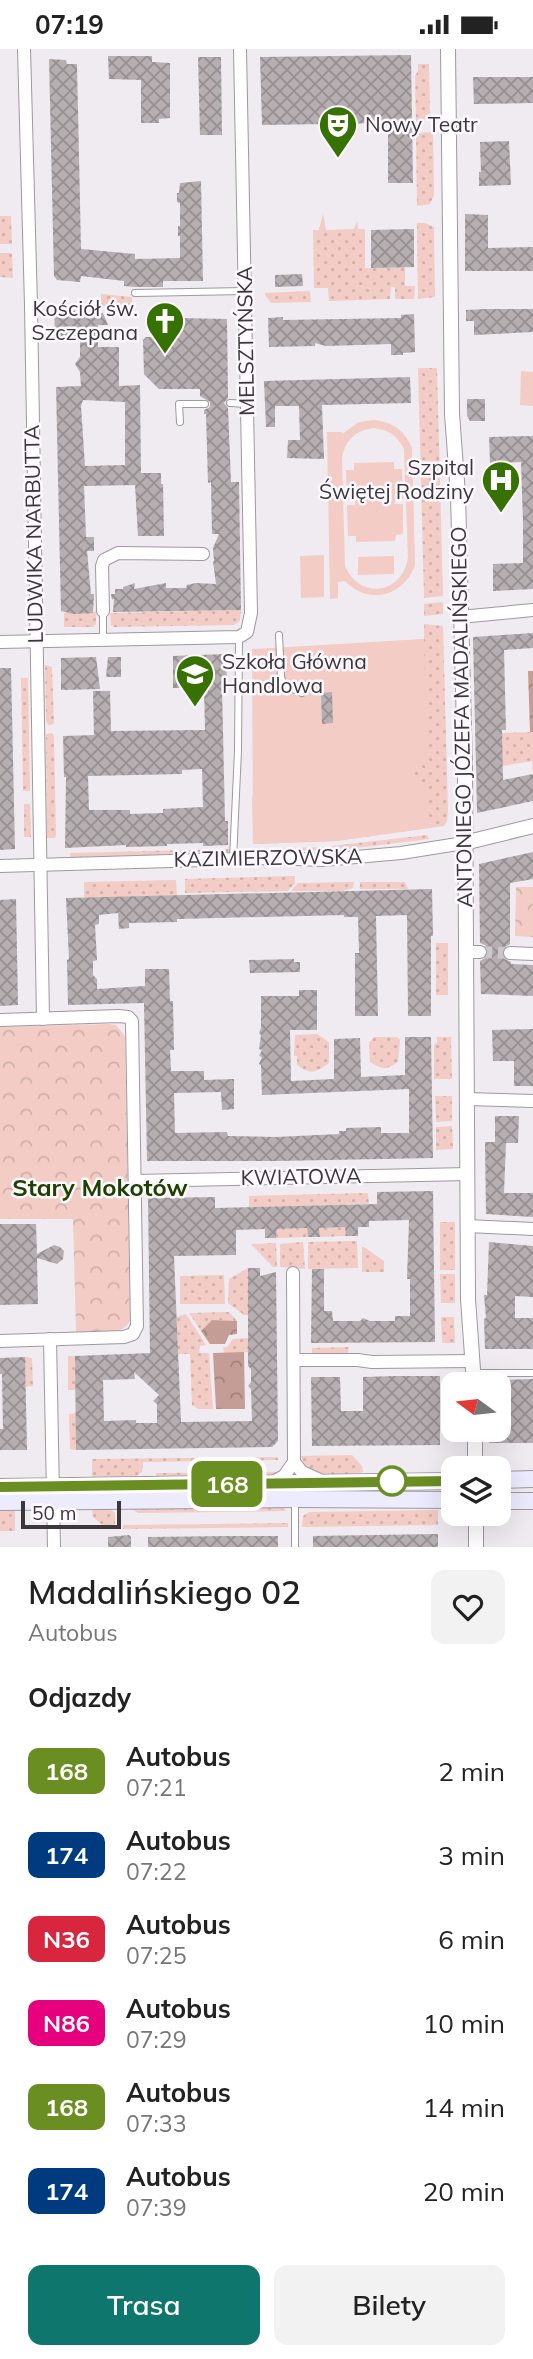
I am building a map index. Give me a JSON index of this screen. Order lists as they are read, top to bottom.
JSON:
{
  "streets": {
    "street": [
      "MELSZTYŃSKA",
      "LUDWIKA NARBUTTA",
      "ANTONIEGO JÓZEFA MADALIŃSKIEGO",
      "KAZIMIERZOWSKA",
      "KWIATOWA"
    ]
  },
  "crossings": [
    ["LUDWIKA NARBUTTA", "KAZIMIERZOWSKA"],
    ["ANTONIEGO JÓZEFA MADALIŃSKIEGO", "KAZIMIERZOWSKA"],
    ["ANTONIEGO JÓZEFA MADALIŃSKIEGO", "KWIATOWA"]
  ],
  "districts": ["Stary Mokotów"],
  "places": {
    "theatre": ["Nowy Teatr"],
    "church": ["Kościół św. Szczepana"],
    "hospital": ["Szpital Świętej Rodziny"],
    "school or university": ["Szkoła Główna Handlowa"]
  },
  "lines": ["bus line 168"],
  "scale_bar": "50 m",
  "north": "left",
  "page": {
    "status": "07:19",
    "on_map": "168",
    "scale": "50 m",
    "heading": [
      ["Madalińskiego 02", "Autobus"],
      "Odjazdy"
    ],
    "list": [
      {
        "mark": "168",
        "name": "Autobus",
        "note": "07:21",
        "value": "2 min"
      },
      {
        "mark": "174",
        "name": "Autobus",
        "note": "07:22",
        "value": "3 min"
      },
      {
        "mark": "N36",
        "name": "Autobus",
        "note": "07:25",
        "value": "6 min"
      },
      {
        "mark": "N86",
        "name": "Autobus",
        "note": "07:29",
        "value": "10 min"
      },
      {
        "mark": "168",
        "name": "Autobus",
        "note": "07:33",
        "value": "14 min"
      },
      {
        "mark": "174",
        "name": "Autobus",
        "note": "07:39",
        "value": "20 min"
      }
    ],
    "buttons": ["Trasa", "Bilety"]
  }
}
